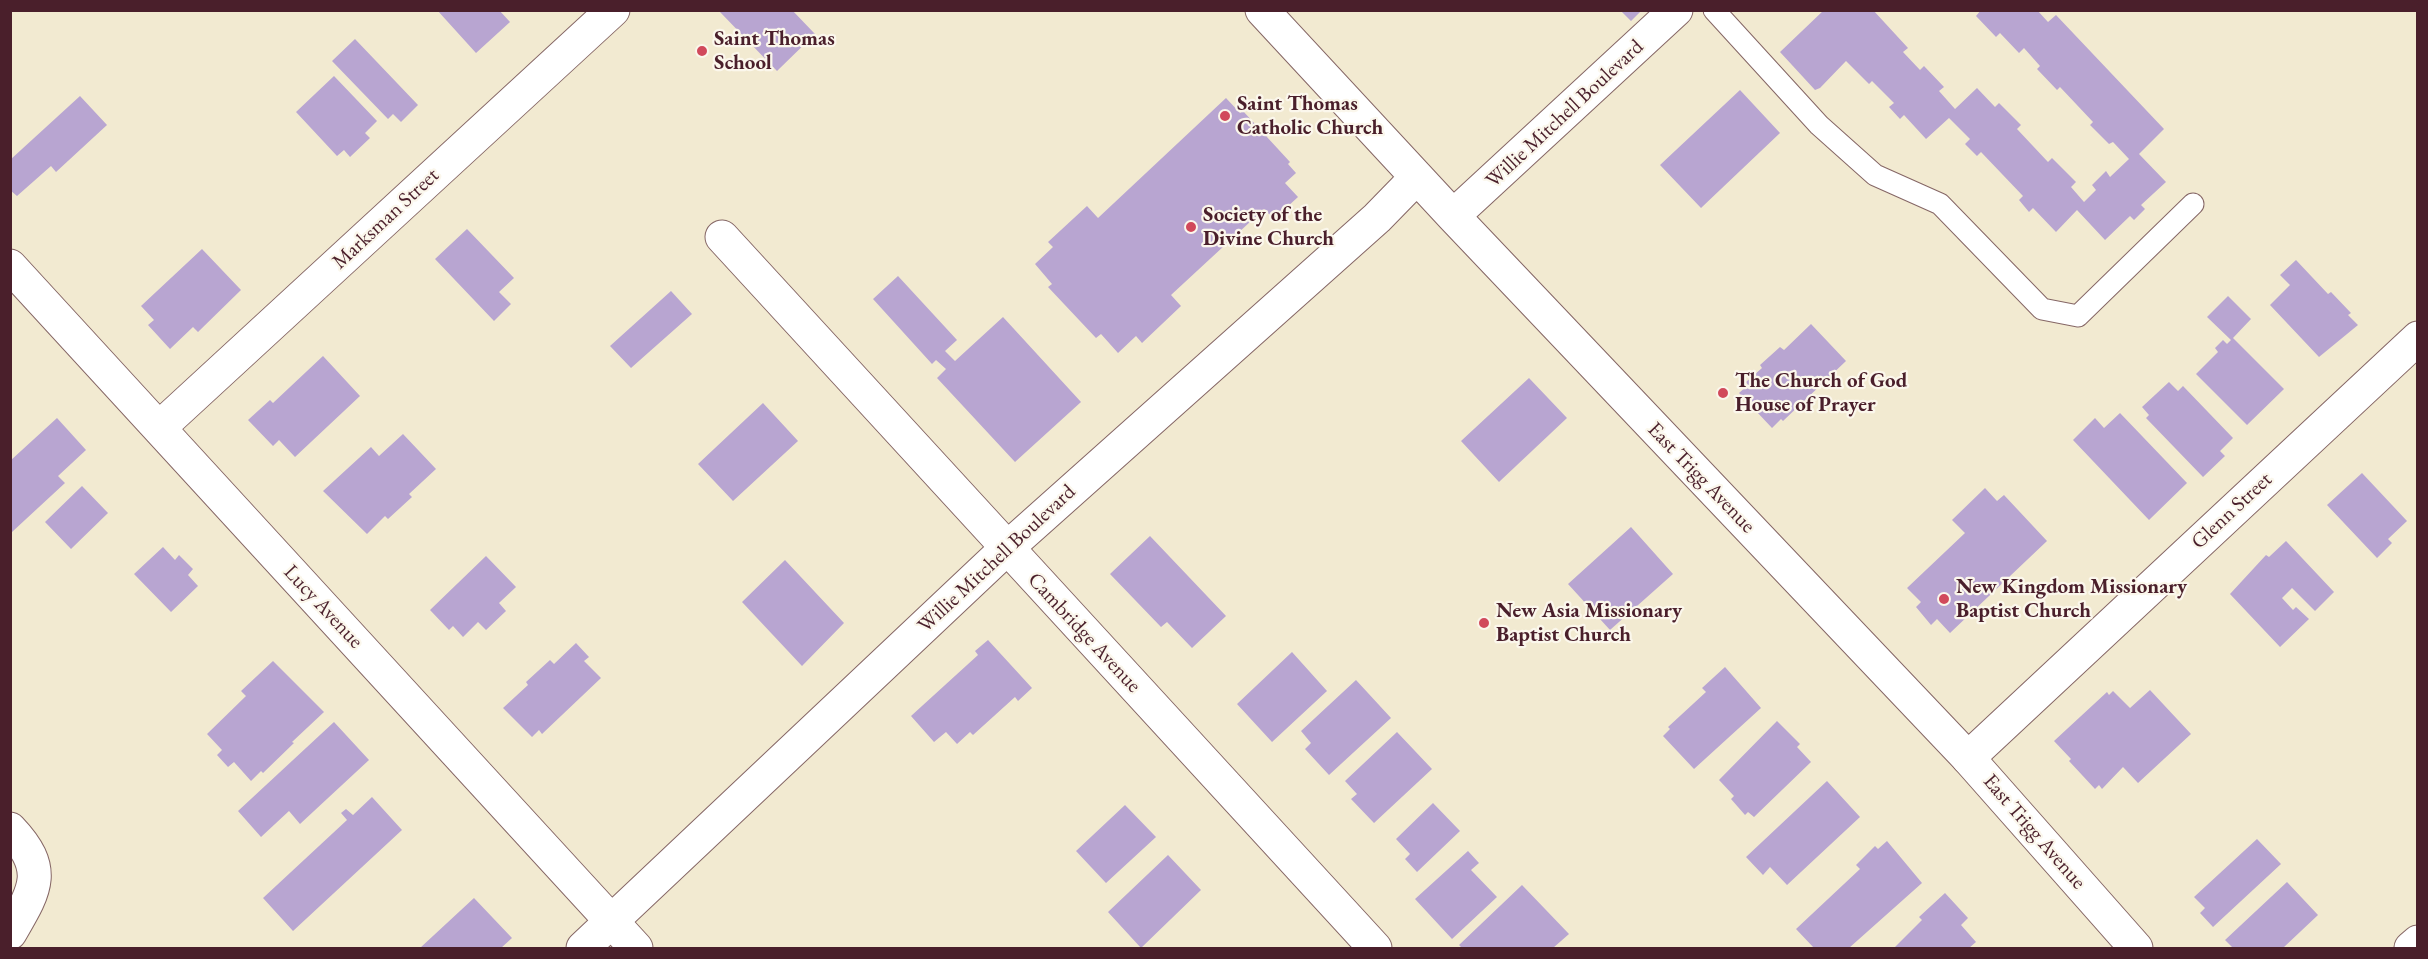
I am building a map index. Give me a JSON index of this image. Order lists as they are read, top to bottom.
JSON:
{
  "streets": {
    "street": [
      "Willie Mitchell Boulevard",
      "Marksman Street",
      "East Trigg Avenue",
      "Glenn Street",
      "Lucy Avenue",
      "Cambridge Avenue"
    ]
  },
  "crossings": [
    ["Willie Mitchell Boulevard", "East Trigg Avenue"],
    ["Willie Mitchell Boulevard", "Lucy Avenue"],
    ["Willie Mitchell Boulevard", "Cambridge Avenue"],
    ["Marksman Street", "Lucy Avenue"],
    ["East Trigg Avenue", "Glenn Street"]
  ],
  "places": [
    "Saint Thomas School",
    "Saint Thomas Catholic Church",
    "Society of the Divine Church",
    "The Church of God House of Prayer",
    "New Kingdom Missionary Baptist Church",
    "New Asia Missionary Baptist Church"
  ]
}
